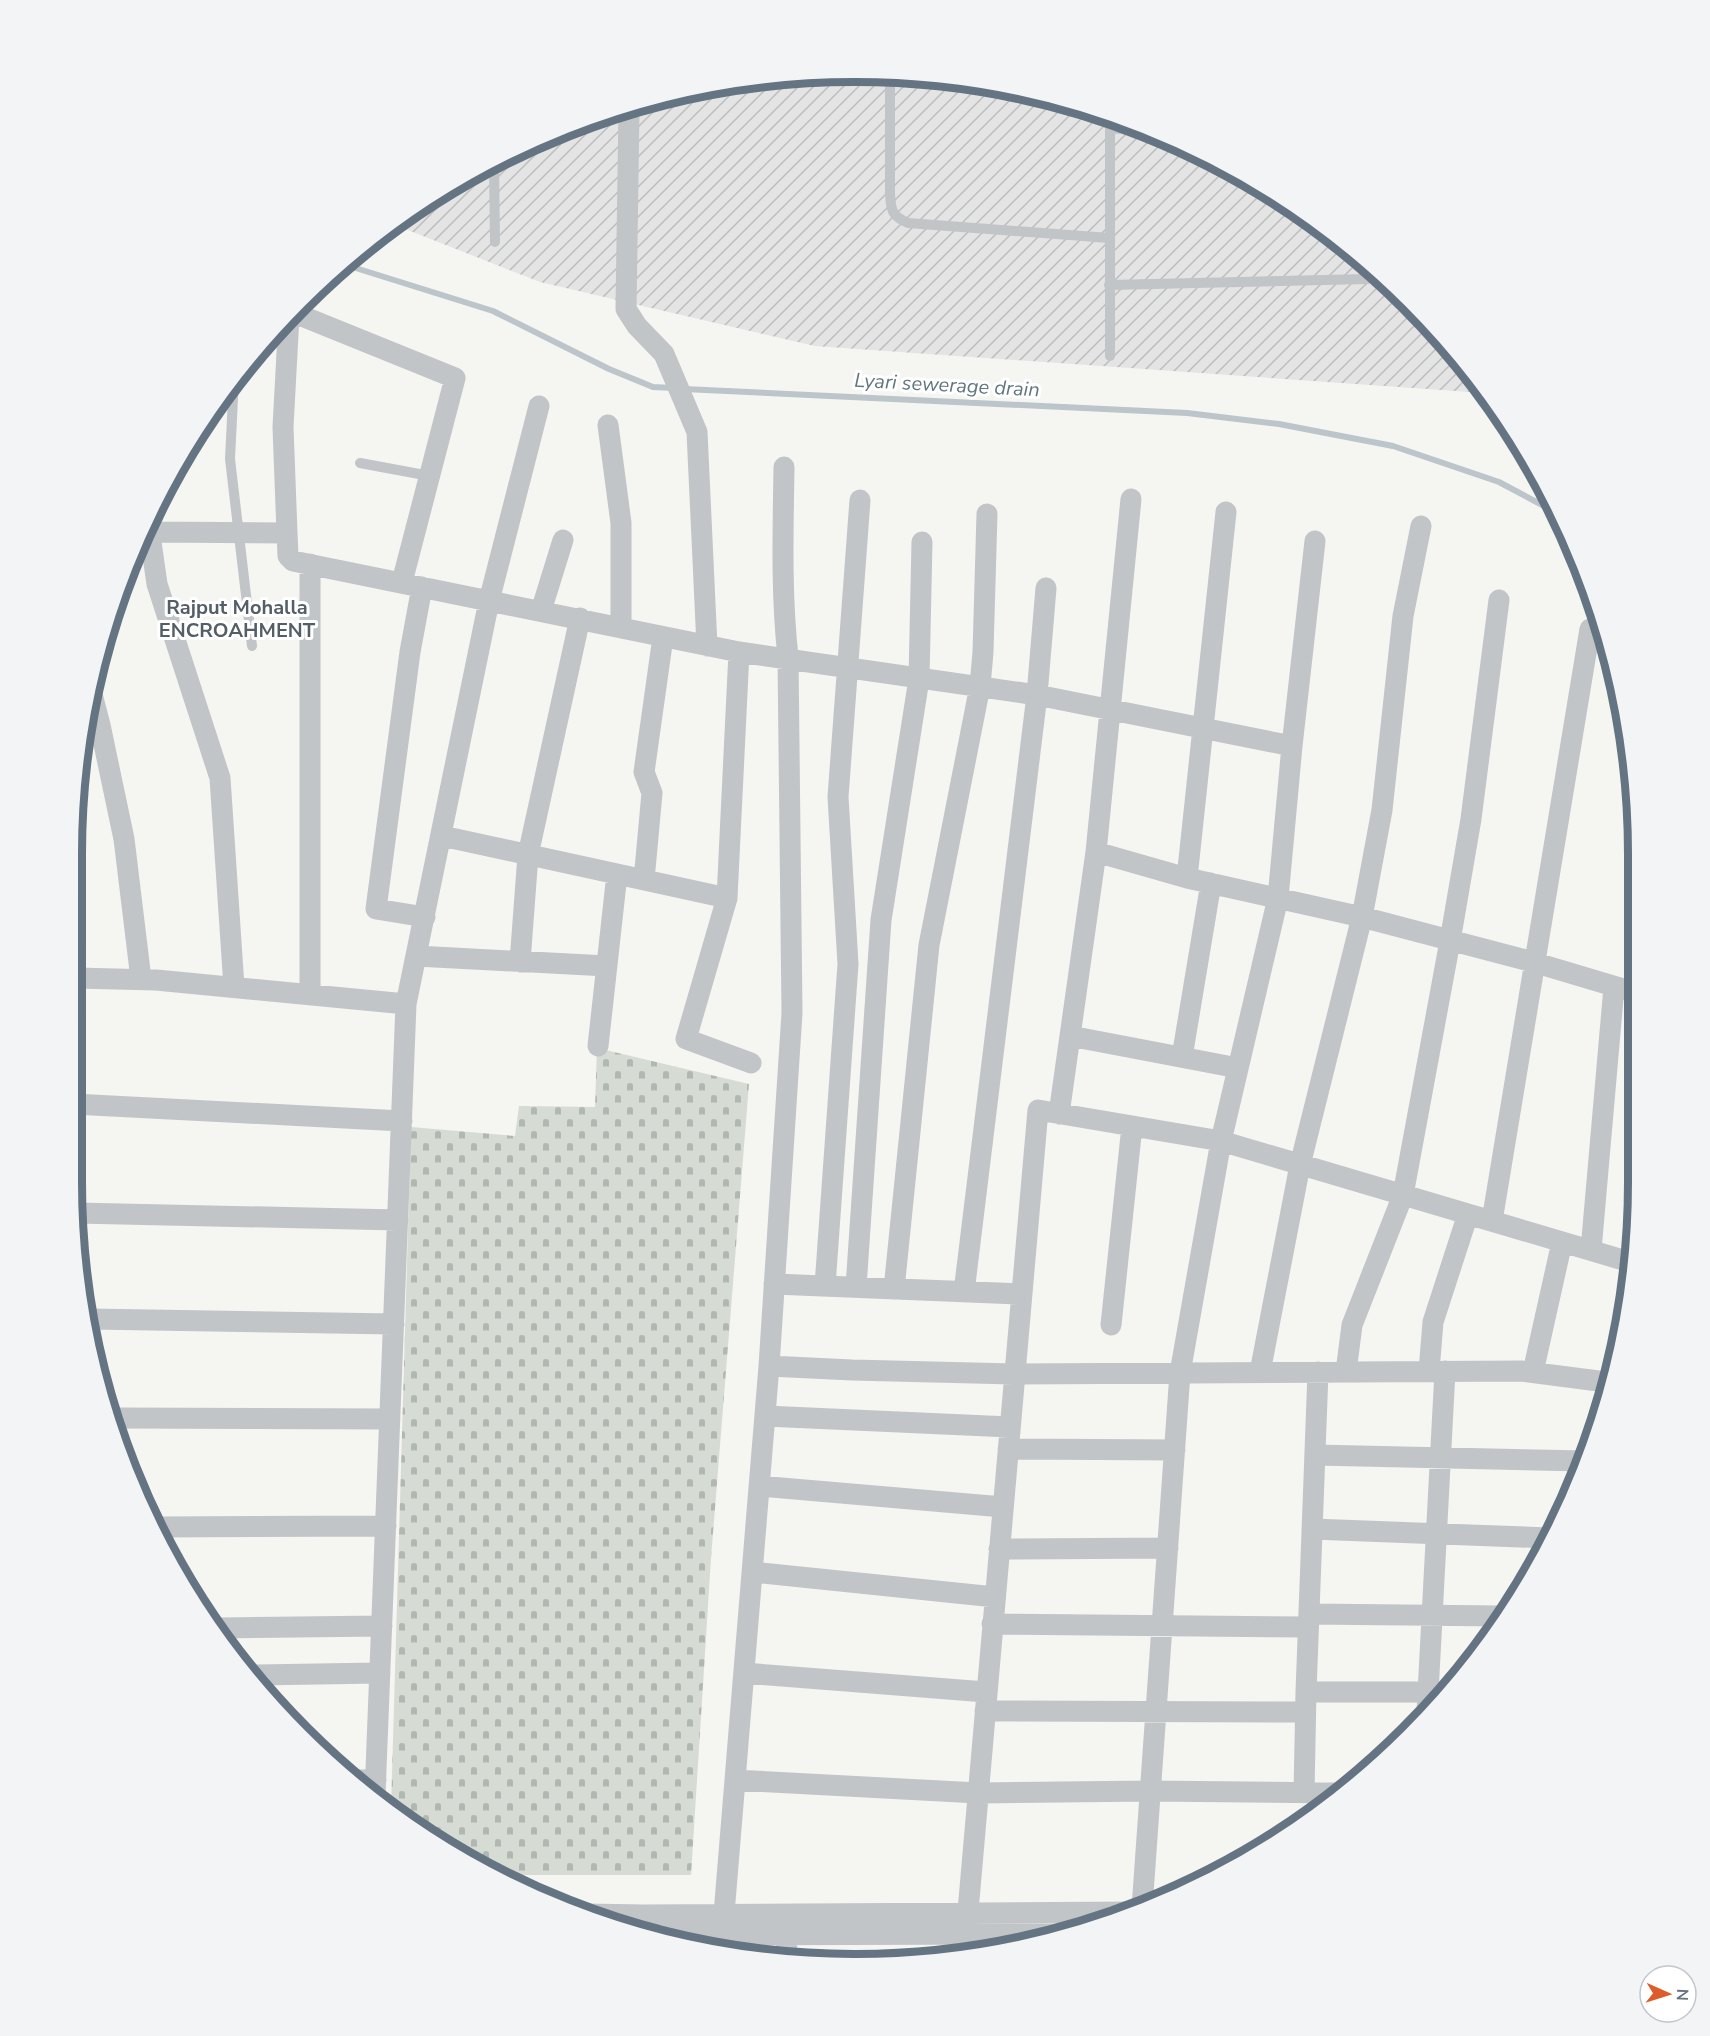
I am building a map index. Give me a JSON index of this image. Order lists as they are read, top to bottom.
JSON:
{
  "districts": ["Rajput Mohalla ENCROAHMENT"],
  "water": ["Lyari sewerage drain"],
  "north": "right"
}
